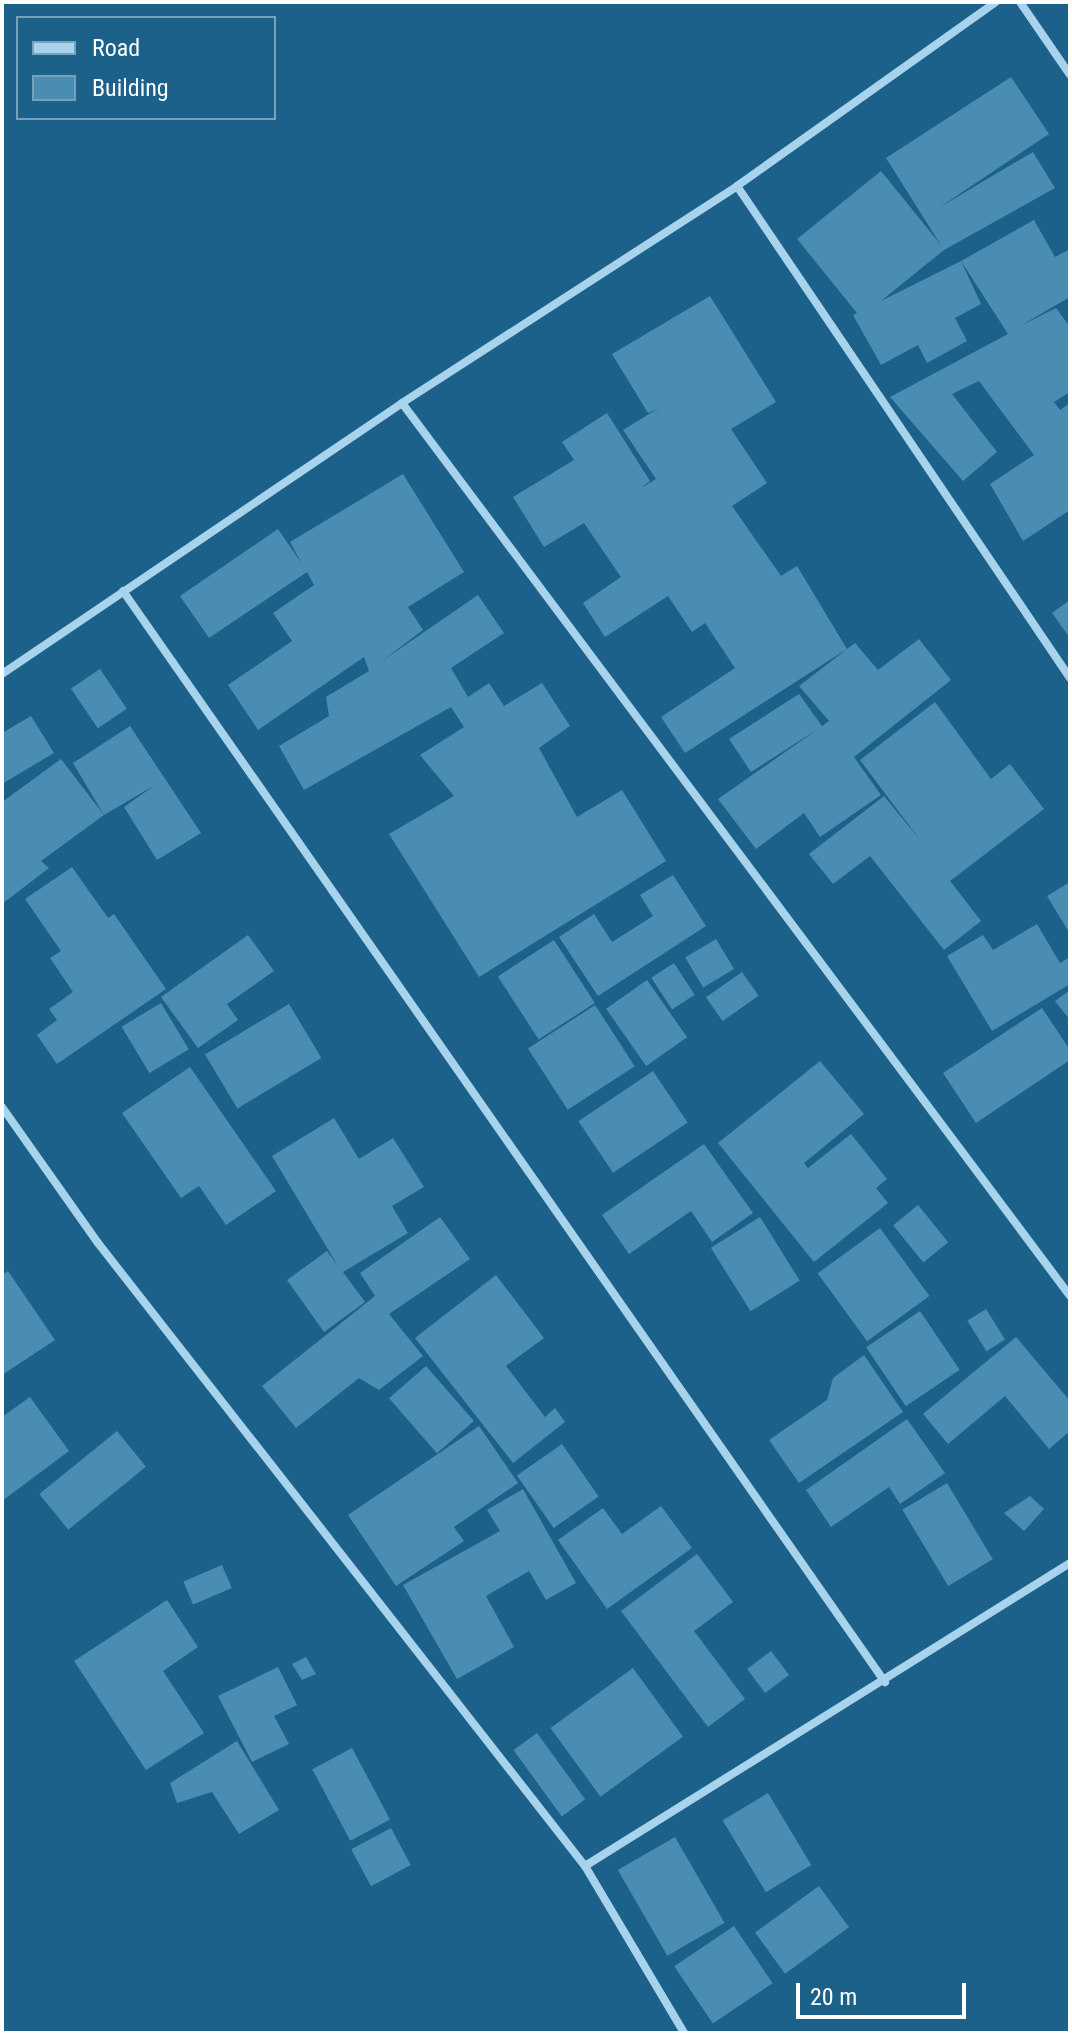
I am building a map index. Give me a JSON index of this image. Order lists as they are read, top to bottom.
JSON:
{
  "legend": ["Road", "Building"],
  "scale_bar": "20 m"
}
